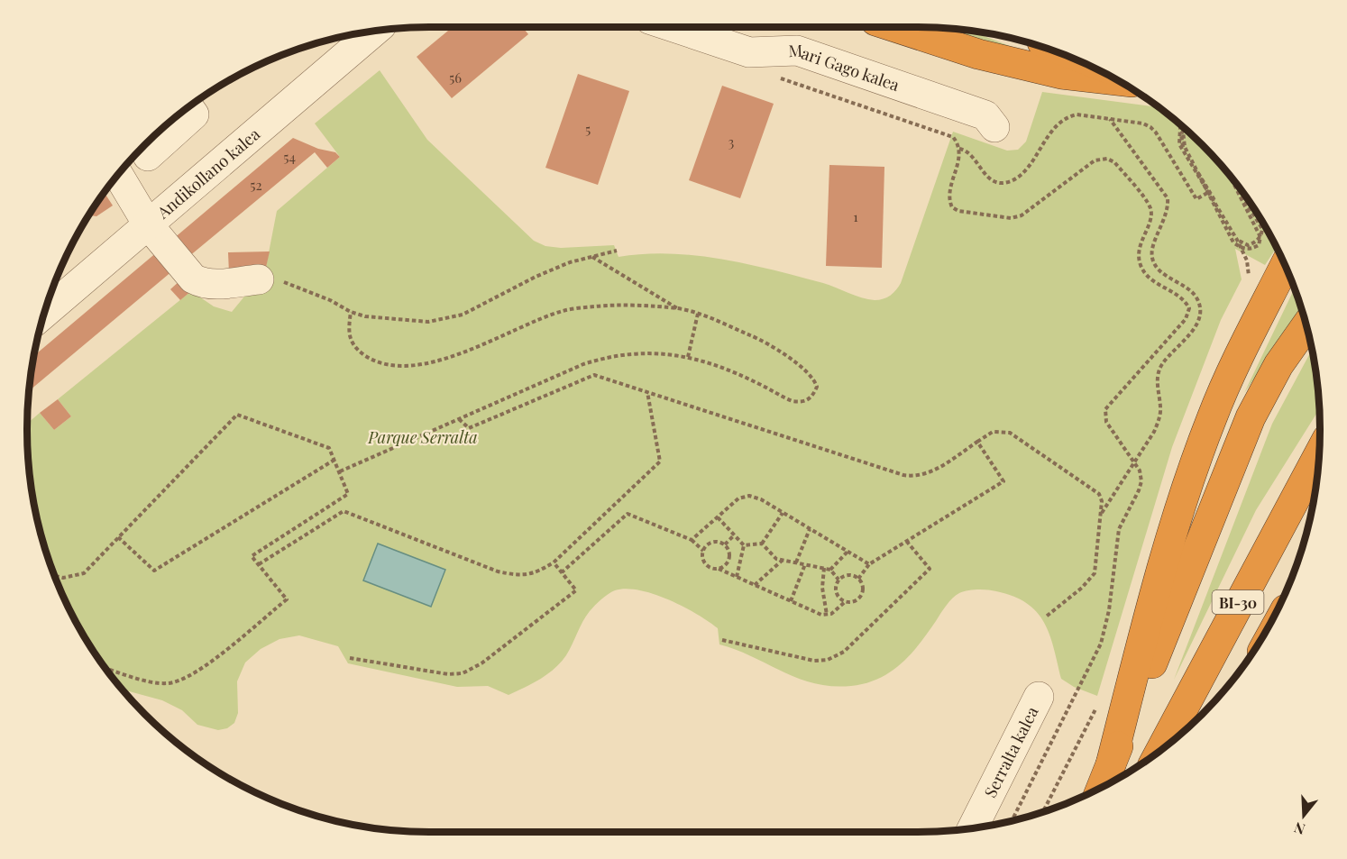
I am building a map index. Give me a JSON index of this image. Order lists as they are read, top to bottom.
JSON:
{
  "streets": {
    "highway": ["BI-30"],
    "street": ["Mari Gago kalea", "Andikollano kalea", "Serralta kalea"]
  },
  "parks": ["Parque Serralta"],
  "house_numbers": [
    "56",
    "5",
    "3",
    "54",
    "52",
    "1"
  ],
  "north": "bottom"
}
